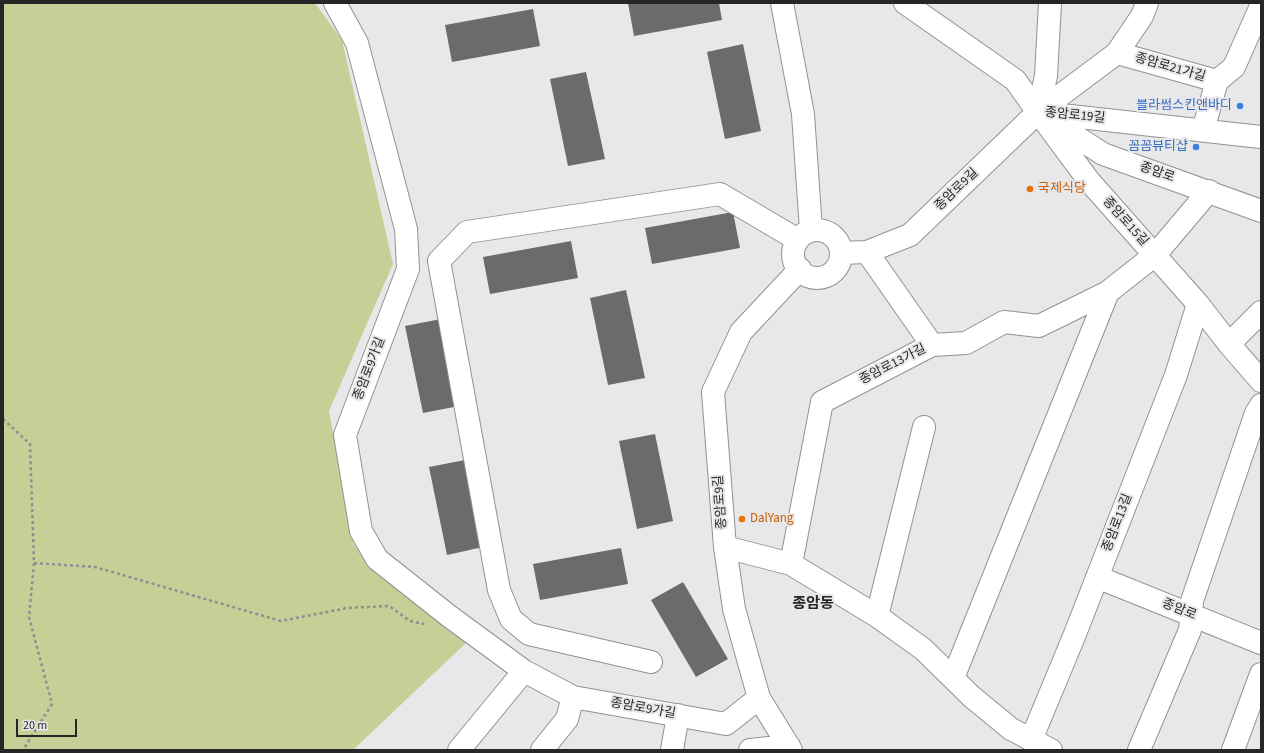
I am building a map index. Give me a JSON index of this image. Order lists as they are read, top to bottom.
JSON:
{
  "streets": {
    "street": [
      "종암로21가길",
      "종암로19길",
      "종암로",
      "종암로9길",
      "종암로15길",
      "종암로13가길",
      "종암로9가길",
      "종암로13길"
    ]
  },
  "crossings": [
    ["종암로21가길", "종암로9길"],
    ["종암로19길", "종암로"],
    ["종암로19길", "종암로9길"],
    ["종암로19길", "종암로15길"],
    ["종암로", "종암로9길"],
    ["종암로", "종암로15길"],
    ["종암로", "종암로13길"],
    ["종암로9길", "종암로15길"],
    ["종암로9길", "종암로9가길"],
    ["종암로15길", "종암로13가길"],
    ["종암로15길", "종암로13길"]
  ],
  "districts": ["종암동"],
  "places": [
    "블라썸스킨앤바디",
    "꼼꼼뷰티샵",
    "국제식당",
    "DalYang"
  ],
  "scale_bar": "20 m"
}
